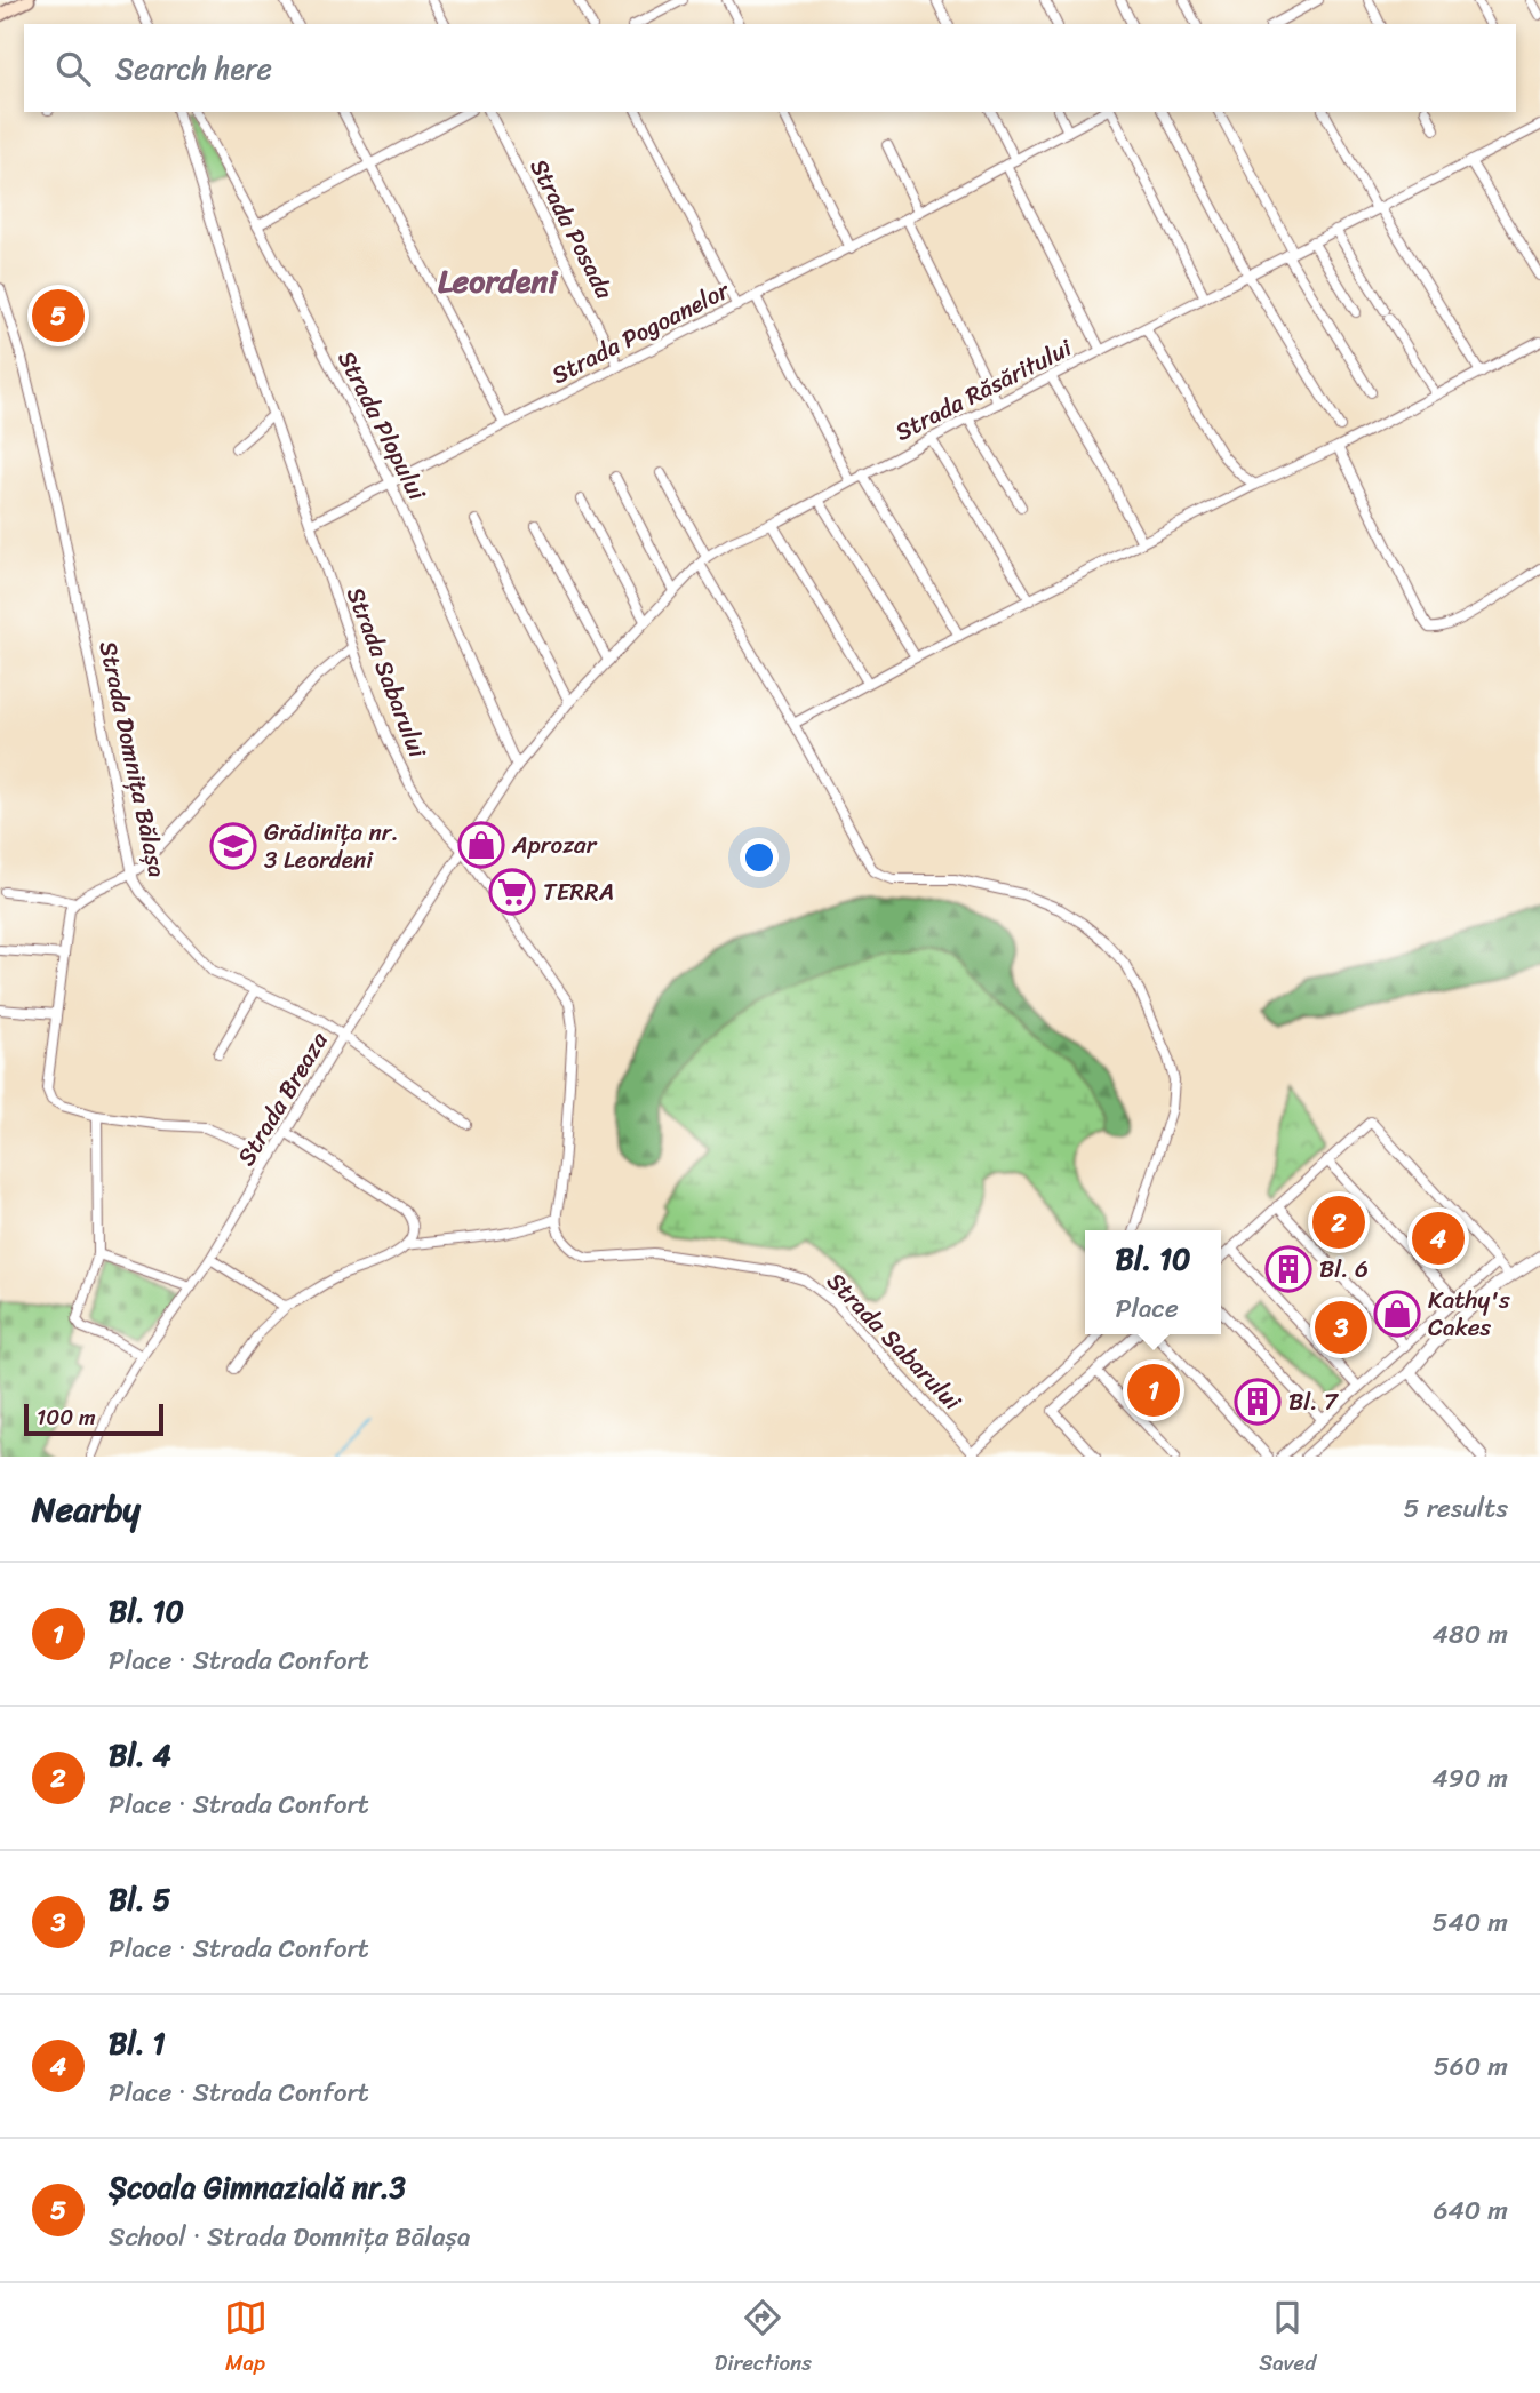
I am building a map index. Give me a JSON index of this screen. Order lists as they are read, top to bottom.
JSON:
{
  "streets": {
    "street": [
      "Strada Posada",
      "Strada Pogoanelor",
      "Strada Răsăritului",
      "Strada Plopului",
      "Strada Sabarului",
      "Strada Domnița Bălașa",
      "Strada Breaza"
    ]
  },
  "crossings": [
    ["Strada Posada", "Strada Pogoanelor"],
    ["Strada Pogoanelor", "Strada Plopului"],
    ["Strada Pogoanelor", "Strada Sabarului"],
    ["Strada Răsăritului", "Strada Plopului"],
    ["Strada Răsăritului", "Strada Breaza"],
    ["Strada Plopului", "Strada Breaza"],
    ["Strada Sabarului", "Strada Breaza"],
    ["Strada Domnița Bălașa", "Strada Breaza"]
  ],
  "districts": ["Leordeni"],
  "places": {
    "shop": ["Aprozar", "Kathy's Cakes"],
    "school or university": ["Grădinița nr. 3 Leordeni"],
    "supermarket": ["TERRA"],
    "building": ["Bl. 6", "Bl. 7"]
  },
  "scale_bar": "100 m",
  "page": {
    "search": "Search here",
    "pins": [
      "5",
      "2",
      "4",
      "3",
      "1"
    ],
    "popup": ["Bl. 10", "Place"],
    "scale": "100 m",
    "heading": ["Nearby", "5 results"],
    "list": [
      {
        "mark": "1",
        "name": "Bl. 10",
        "note": "Place · Strada Confort",
        "value": "480 m"
      },
      {
        "mark": "2",
        "name": "Bl. 4",
        "note": "Place · Strada Confort",
        "value": "490 m"
      },
      {
        "mark": "3",
        "name": "Bl. 5",
        "note": "Place · Strada Confort",
        "value": "540 m"
      },
      {
        "mark": "4",
        "name": "Bl. 1",
        "note": "Place · Strada Confort",
        "value": "560 m"
      },
      {
        "mark": "5",
        "name": "Școala Gimnazială nr.3",
        "note": "School · Strada Domnița Bălașa",
        "value": "640 m"
      }
    ],
    "nav": ["Map", "Directions", "Saved"]
  }
}
